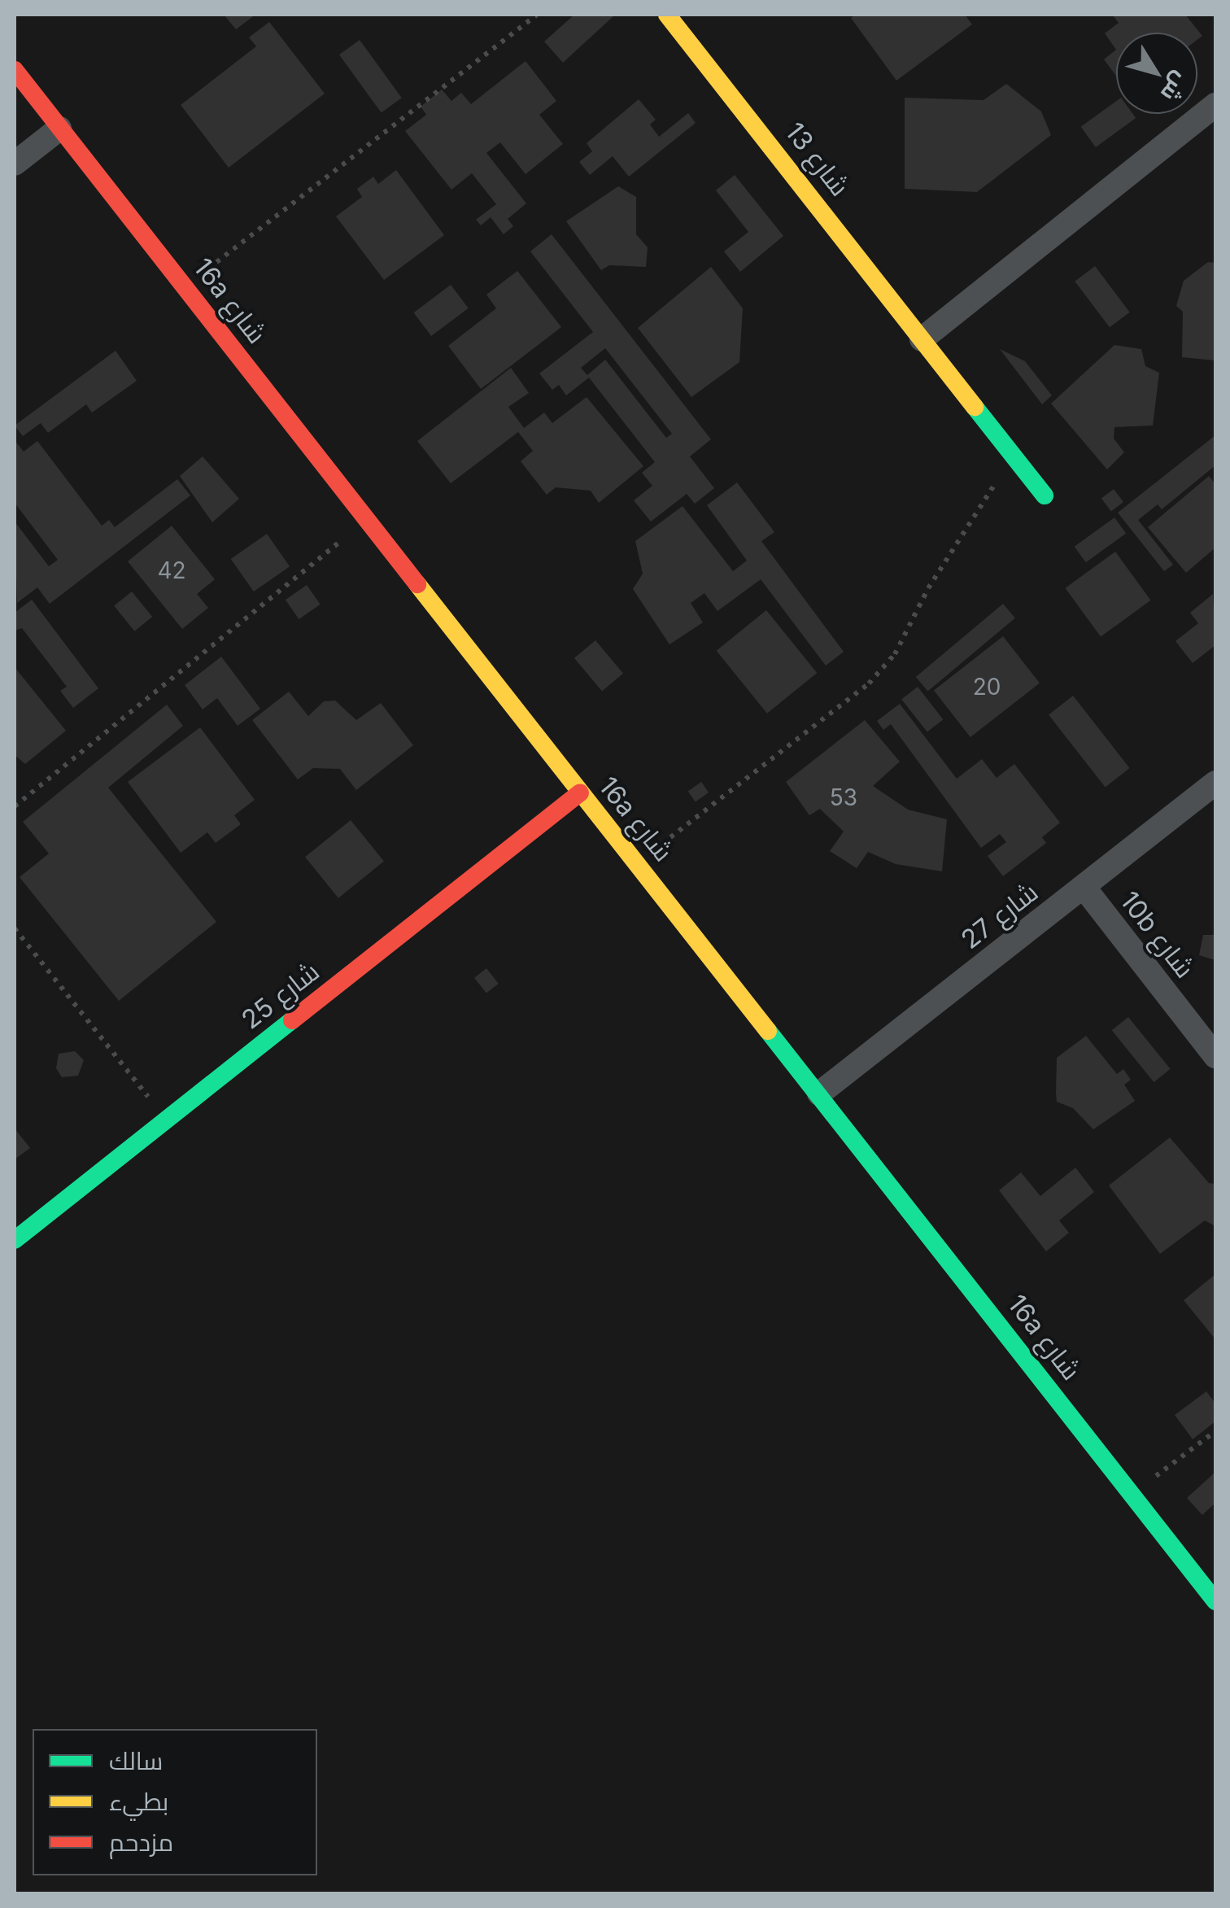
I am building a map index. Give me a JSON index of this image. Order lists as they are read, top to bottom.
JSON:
{
  "streets": {
    "street": [
      "شارع 13",
      "16a شارع",
      "شارع 27",
      "10b شارع",
      "شارع 25"
    ]
  },
  "crossings": [
    ["16a شارع", "شارع 27"],
    ["16a شارع", "شارع 25"],
    ["شارع 27", "10b شارع"]
  ],
  "house_numbers": ["42", "20", "53"],
  "legend": ["سالك", "بطيء", "مزدحم"],
  "north": "bottom right"
}
